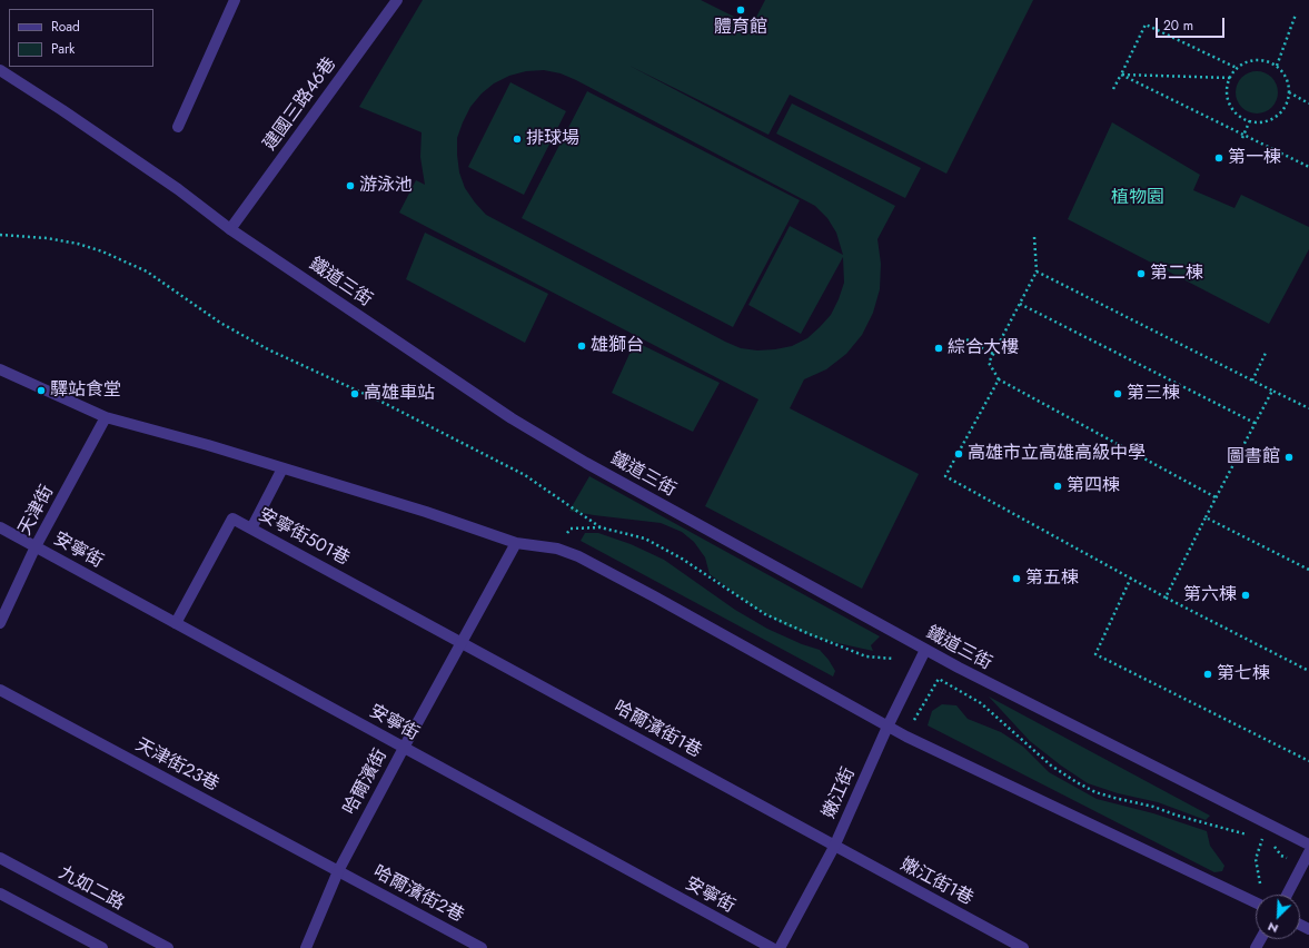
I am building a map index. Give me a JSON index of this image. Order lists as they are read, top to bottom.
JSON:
{
  "streets": {
    "street": [
      "建國三路46巷",
      "鐵道三街",
      "天津街",
      "安寧街501巷",
      "安寧街",
      "哈爾濱街1巷",
      "天津街23巷",
      "哈爾濱街",
      "嫩江街",
      "嫩江街1巷",
      "九如二路",
      "哈爾濱街2巷"
    ]
  },
  "crossings": [
    ["建國三路46巷", "鐵道三街"],
    ["鐵道三街", "嫩江街"],
    ["天津街", "安寧街"],
    ["安寧街501巷", "安寧街"],
    ["安寧街501巷", "哈爾濱街1巷"],
    ["安寧街501巷", "哈爾濱街"],
    ["安寧街", "哈爾濱街"],
    ["哈爾濱街1巷", "哈爾濱街"],
    ["哈爾濱街1巷", "嫩江街"],
    ["哈爾濱街1巷", "嫩江街1巷"],
    ["天津街23巷", "哈爾濱街"],
    ["天津街23巷", "哈爾濱街2巷"],
    ["哈爾濱街", "哈爾濱街2巷"],
    ["嫩江街", "嫩江街1巷"]
  ],
  "parks": ["植物園"],
  "places": [
    "體育館",
    "排球場",
    "第一棟",
    "游泳池",
    "第二棟",
    "雄獅台",
    "綜合大樓",
    "驛站食堂",
    "高雄車站",
    "第三棟",
    "高雄市立高雄高級中學",
    "圖書館",
    "第四棟",
    "第五棟",
    "第六棟",
    "第七棟"
  ],
  "legend": ["Road", "Park"],
  "scale_bar": "20 m",
  "north": "bottom left"
}
